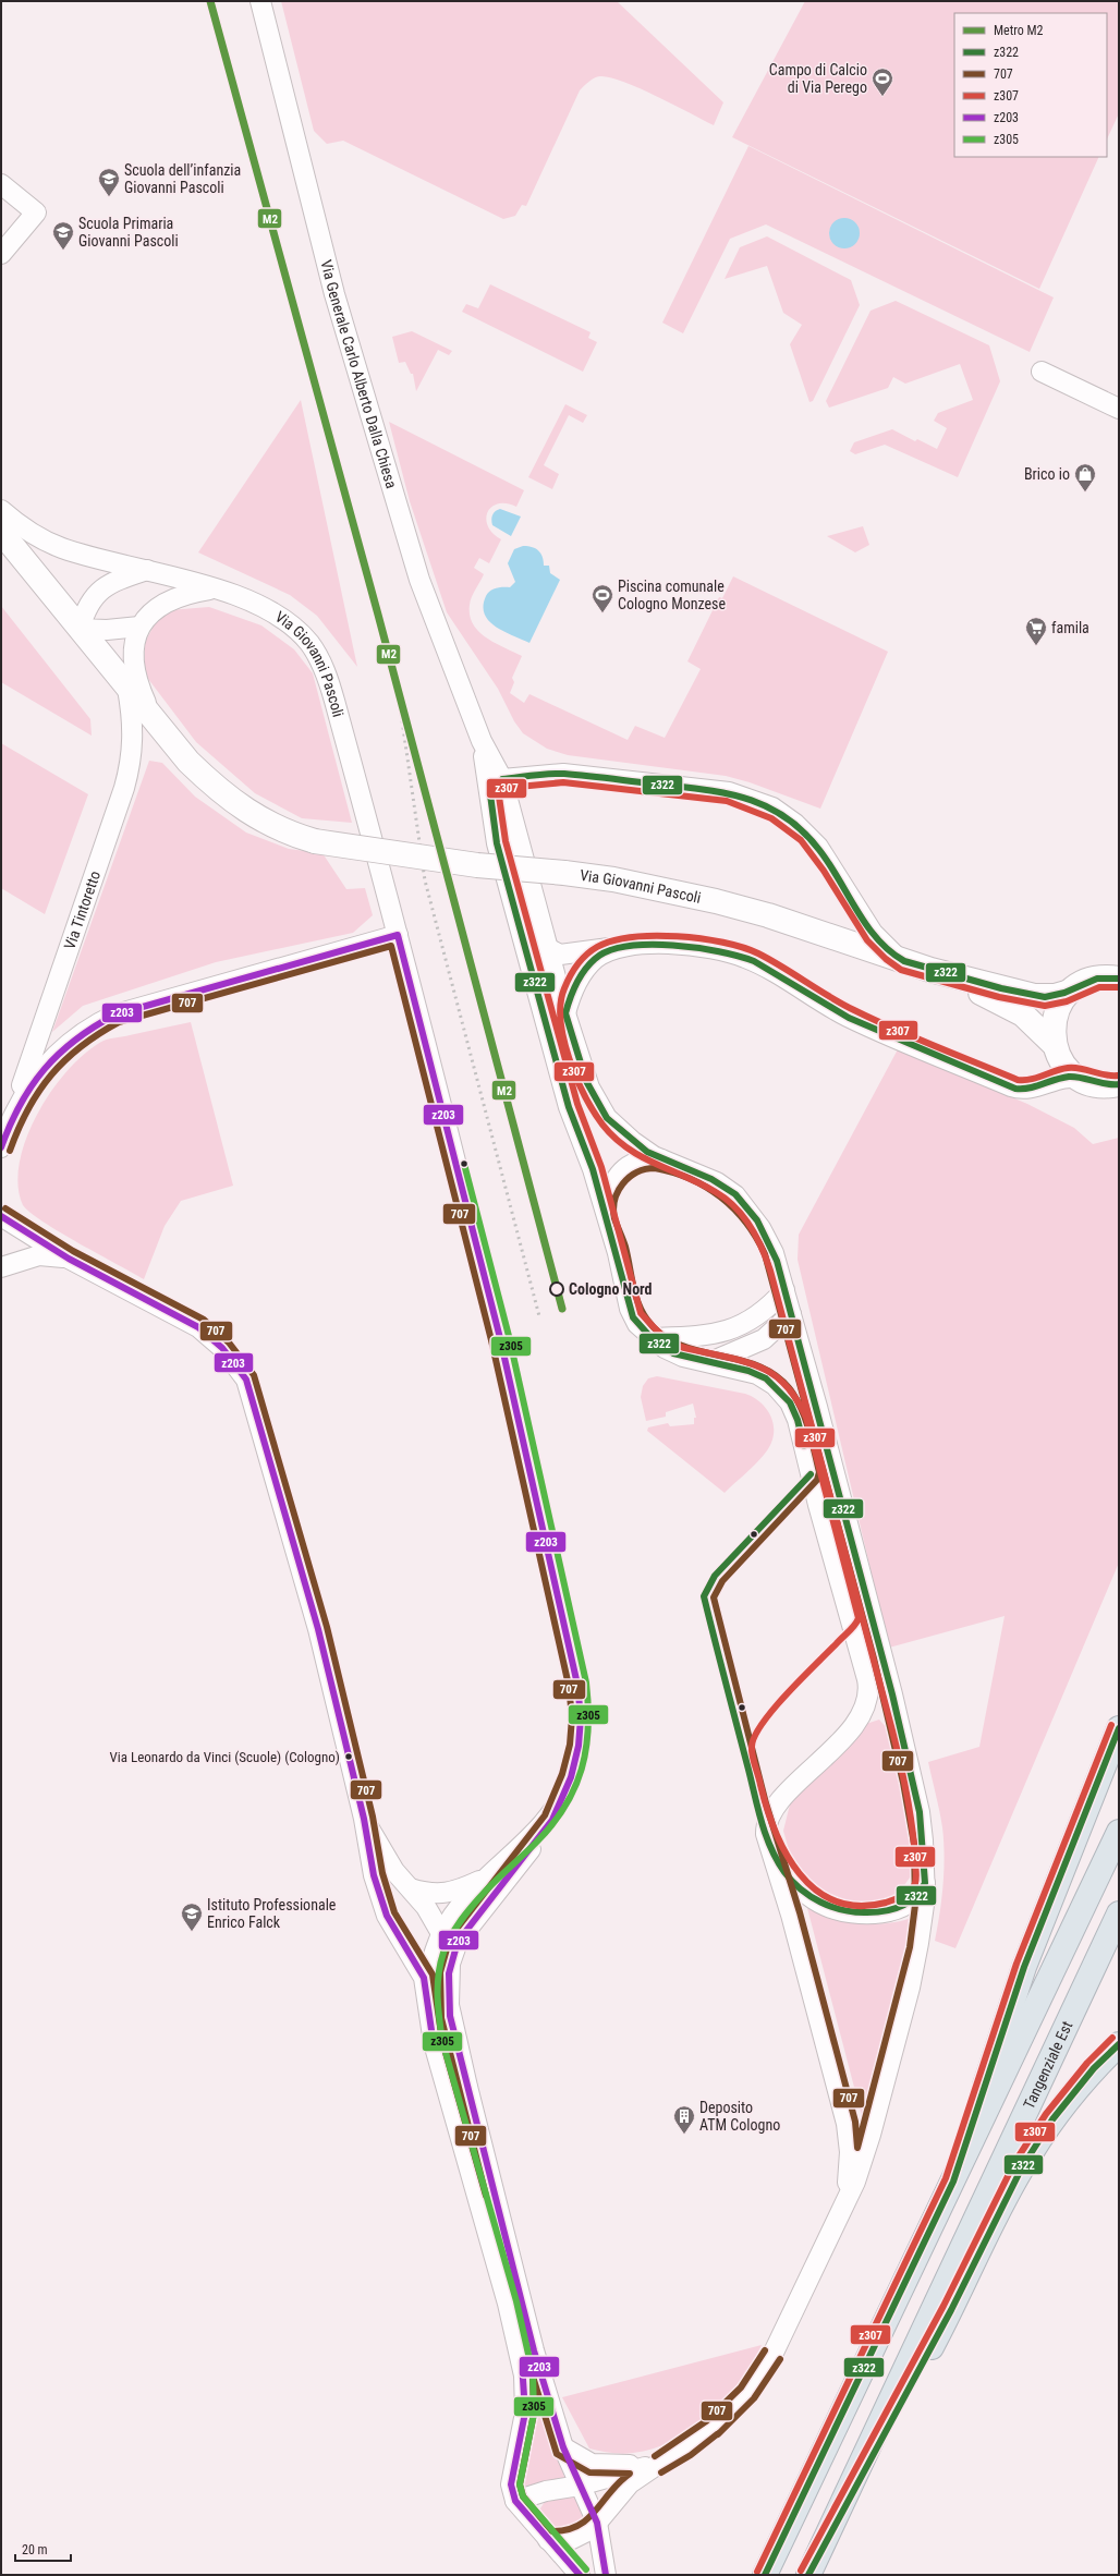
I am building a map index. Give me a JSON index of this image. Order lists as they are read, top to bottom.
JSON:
{
  "streets": {
    "highway": ["Tangenziale Est"],
    "street": ["Via Generale Carlo Alberto Dalla Chiesa", "Via Giovanni Pascoli", "Via Tintoretto"]
  },
  "crossings": [
    ["Via Generale Carlo Alberto Dalla Chiesa", "Via Giovanni Pascoli"],
    ["Via Giovanni Pascoli", "Via Tintoretto"]
  ],
  "places": {
    "sports": ["Campo di Calcio di Via Perego", "Piscina comunale Cologno Monzese"],
    "school or university": ["Scuola dell’infanzia Giovanni Pascoli", "Scuola Primaria Giovanni Pascoli", "Istituto Professionale Enrico Falck"],
    "shop": ["Brico io"],
    "supermarket": ["famila"],
    "other": ["Cologno Nord", "Via Leonardo da Vinci (Scuole) (Cologno)"],
    "building": ["Deposito ATM Cologno"]
  },
  "lines": [
    "metro line M2",
    "transit line z322",
    "transit line z307",
    "transit line z203",
    "transit line 707",
    "transit line z305"
  ],
  "legend": [
    "Metro M2",
    "z322",
    "707",
    "z307",
    "z203",
    "z305"
  ],
  "scale_bar": "20 m"
}
